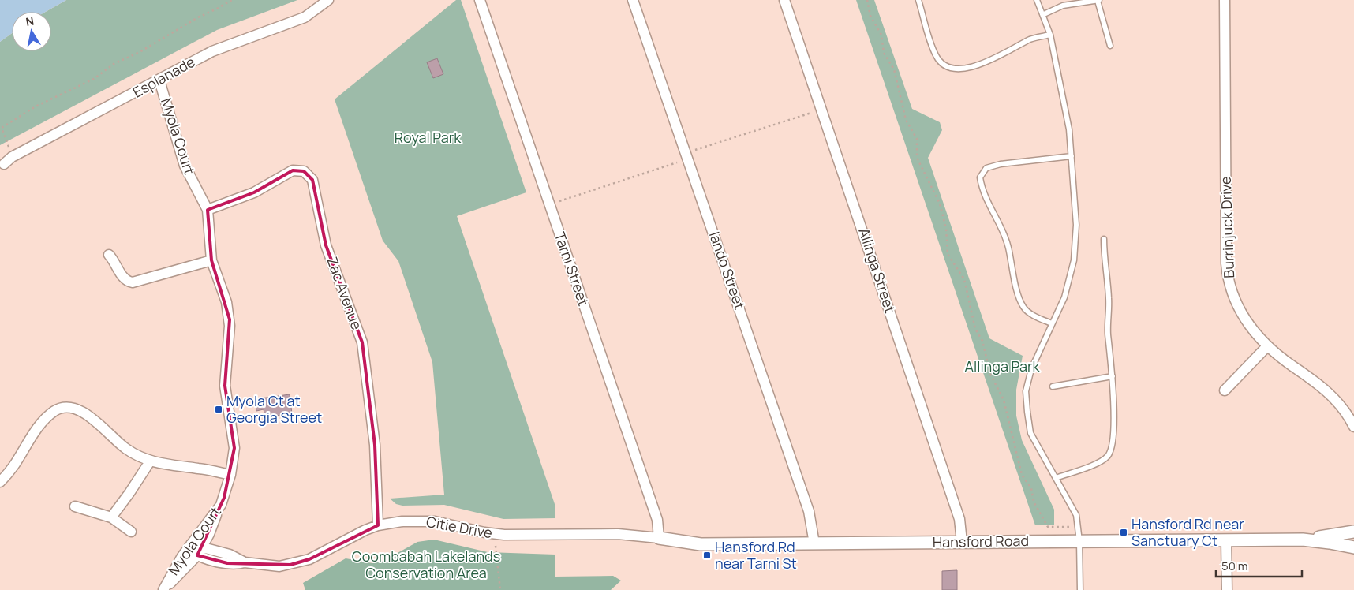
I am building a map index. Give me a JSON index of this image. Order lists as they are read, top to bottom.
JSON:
{
  "streets": {
    "street": [
      "Esplanade",
      "Myola Court",
      "Burrinjuck Drive",
      "Tarni Street",
      "Iando Street",
      "Allinga Street",
      "Zac Avenue",
      "Citie Drive",
      "Hansford Road"
    ]
  },
  "crossings": [
    ["Esplanade", "Myola Court"],
    ["Myola Court", "Zac Avenue"],
    ["Myola Court", "Citie Drive"],
    ["Tarni Street", "Citie Drive"],
    ["Tarni Street", "Hansford Road"],
    ["Iando Street", "Hansford Road"],
    ["Allinga Street", "Hansford Road"],
    ["Zac Avenue", "Citie Drive"],
    ["Citie Drive", "Hansford Road"]
  ],
  "parks": ["Royal Park", "Allinga Park", "Coombabah Lakelands Conservation Area"],
  "places": {
    "transit": ["Myola Ct at Georgia Street", "Hansford Rd near Sanctuary Ct", "Hansford Rd near Tarni St"]
  },
  "scale_bar": "50 m",
  "north": "top"
}
